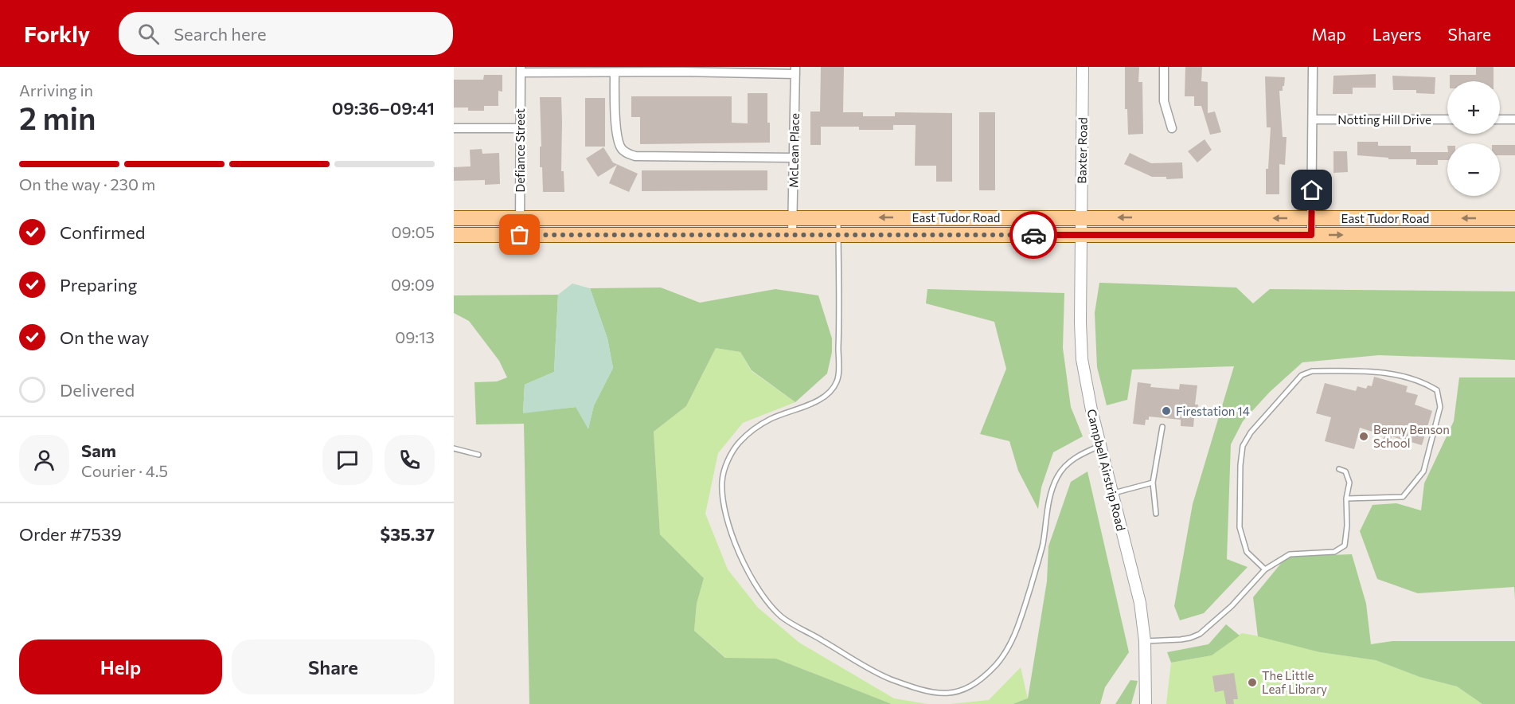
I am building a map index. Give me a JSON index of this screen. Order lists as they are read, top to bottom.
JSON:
{
  "streets": {
    "main road": ["East Tudor Road"],
    "street": [
      "Notting Hill Drive",
      "Defiance Street",
      "McLean Place",
      "Baxter Road",
      "Campbell Airstrip Road"
    ]
  },
  "crossings": [
    ["Defiance Street", "East Tudor Road"],
    ["McLean Place", "East Tudor Road"],
    ["Baxter Road", "East Tudor Road"],
    ["Baxter Road", "Campbell Airstrip Road"],
    ["East Tudor Road", "Campbell Airstrip Road"]
  ],
  "places": ["Firestation 14", "Benny Benson School", "The Little Leaf Library"],
  "page": {
    "header": "Forkly",
    "search": "Search here",
    "nav": ["Map", "Layers", "Share"],
    "heading": ["2 min", "Arriving in", "09:36–09:41"],
    "panel": [
      "Sam",
      "Courier · 4.5",
      "Order #7539",
      "$35.37"
    ],
    "map_buttons": ["+", "−"],
    "bar": "On the way · 230 m",
    "list": [
      ["Confirmed", "09:05"],
      ["Preparing", "09:09"],
      ["On the way", "09:13"],
      "Delivered"
    ],
    "buttons": ["Help", "Share"]
  }
}
